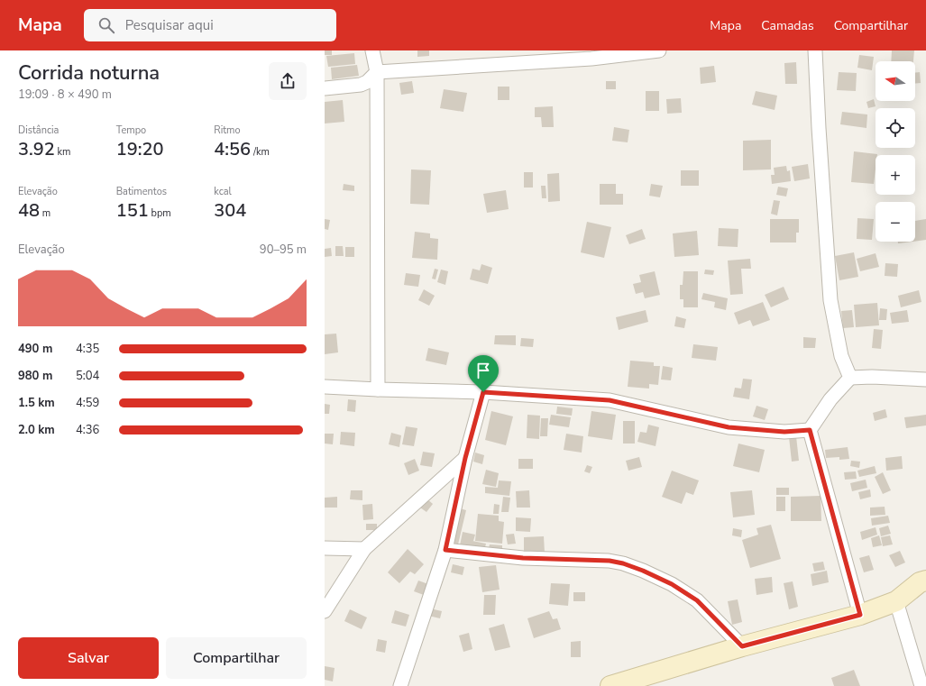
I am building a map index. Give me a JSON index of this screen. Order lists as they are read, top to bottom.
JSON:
{
  "north": "left",
  "page": {
    "header": "Mapa",
    "search": "Pesquisar aqui",
    "nav": ["Mapa", "Camadas", "Compartilhar"],
    "heading": ["Corrida noturna", "19:09 · 8 × 490 m"],
    "map_buttons": ["+", "−"],
    "stats": [
      ["Distância", "3.92 km"],
      ["Tempo", "19:20"],
      ["Ritmo", "4:56 /km"],
      ["Elevação", "48 m"],
      ["Batimentos", "151 bpm"],
      ["kcal", "304"]
    ],
    "chart": ["Elevação", "90–95 m"],
    "list": [
      {
        "name": "490 m",
        "note": "4:35"
      },
      {
        "name": "980 m",
        "note": "5:04"
      },
      {
        "name": "1.5 km",
        "note": "4:59"
      },
      {
        "name": "2.0 km",
        "note": "4:36"
      }
    ],
    "buttons": ["Salvar", "Compartilhar"]
  }
}
